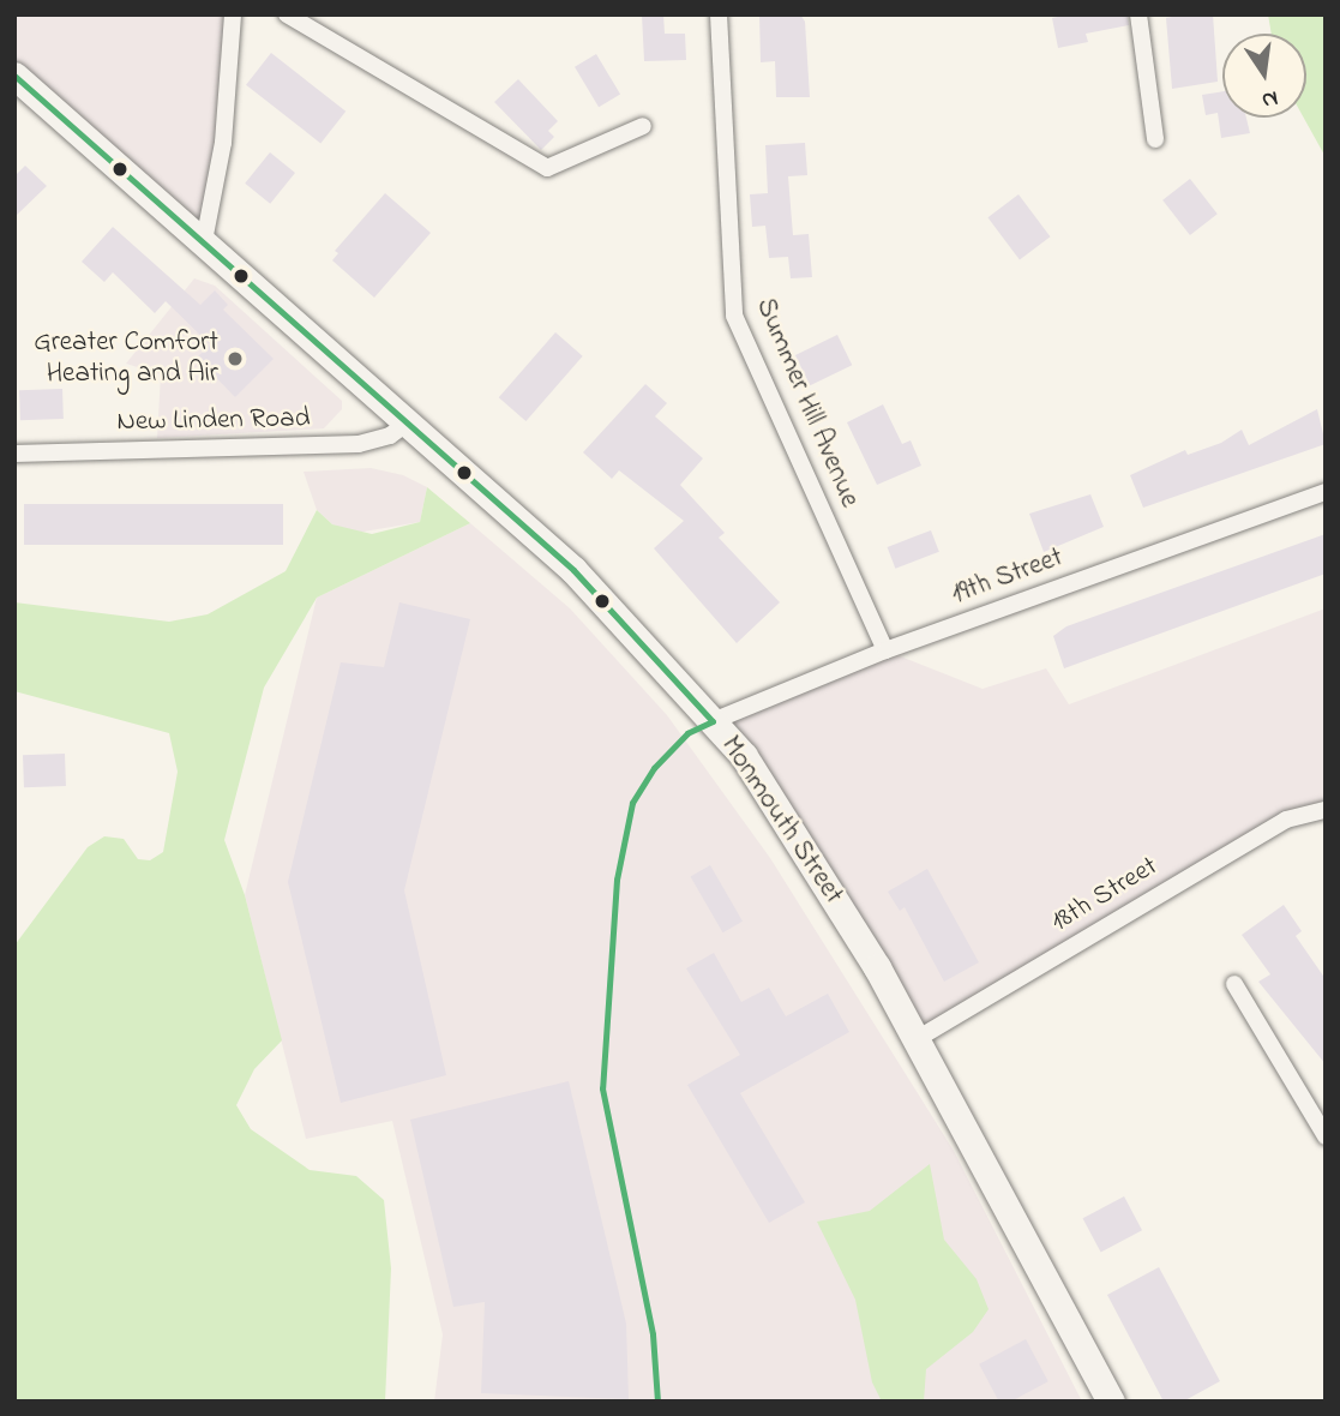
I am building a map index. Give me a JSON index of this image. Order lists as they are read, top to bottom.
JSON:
{
  "streets": {
    "main road": ["Monmouth Street"],
    "street": [
      "Summer Hill Avenue",
      "New Linden Road",
      "19th Street",
      "18th Street"
    ]
  },
  "crossings": [
    ["Summer Hill Avenue", "19th Street"],
    ["New Linden Road", "Monmouth Street"],
    ["19th Street", "Monmouth Street"],
    ["Monmouth Street", "18th Street"]
  ],
  "places": ["Greater Comfort Heating and Air"],
  "north": "bottom"
}
